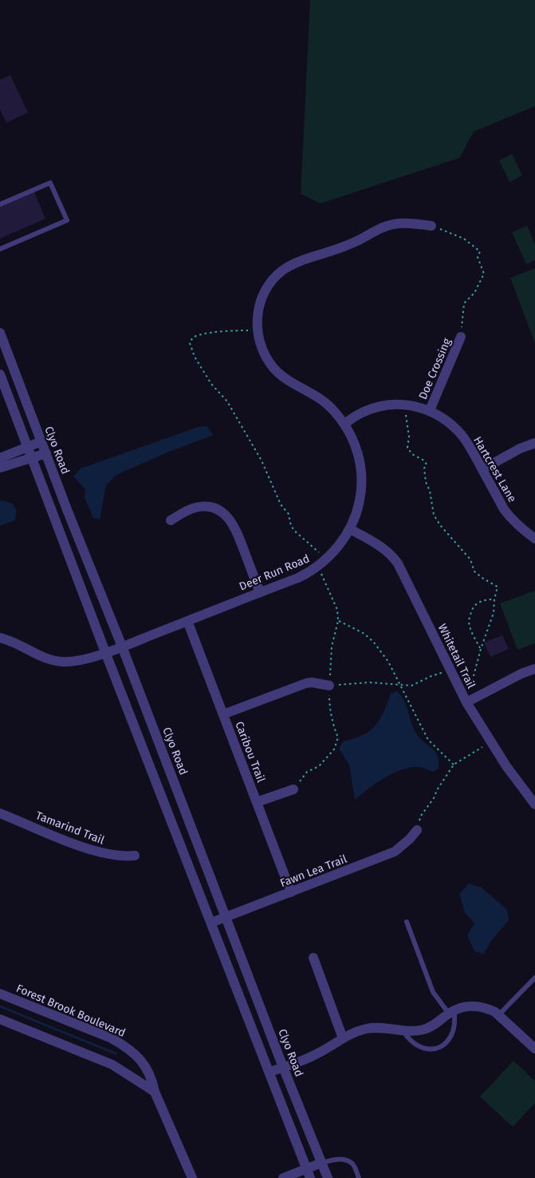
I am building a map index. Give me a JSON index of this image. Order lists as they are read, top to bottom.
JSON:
{
  "streets": {
    "street": [
      "Doe Crossing",
      "Clyo Road",
      "Hartcrest Lane",
      "Deer Run Road",
      "Whitetail Trail",
      "Caribou Trail",
      "Tamarind Trail",
      "Fawn Lea Trail",
      "Forest Brook Boulevard"
    ]
  },
  "crossings": [
    ["Doe Crossing", "Hartcrest Lane"],
    ["Clyo Road", "Deer Run Road"],
    ["Clyo Road", "Fawn Lea Trail"],
    ["Hartcrest Lane", "Deer Run Road"],
    ["Deer Run Road", "Whitetail Trail"],
    ["Deer Run Road", "Caribou Trail"],
    ["Caribou Trail", "Fawn Lea Trail"]
  ]
}
